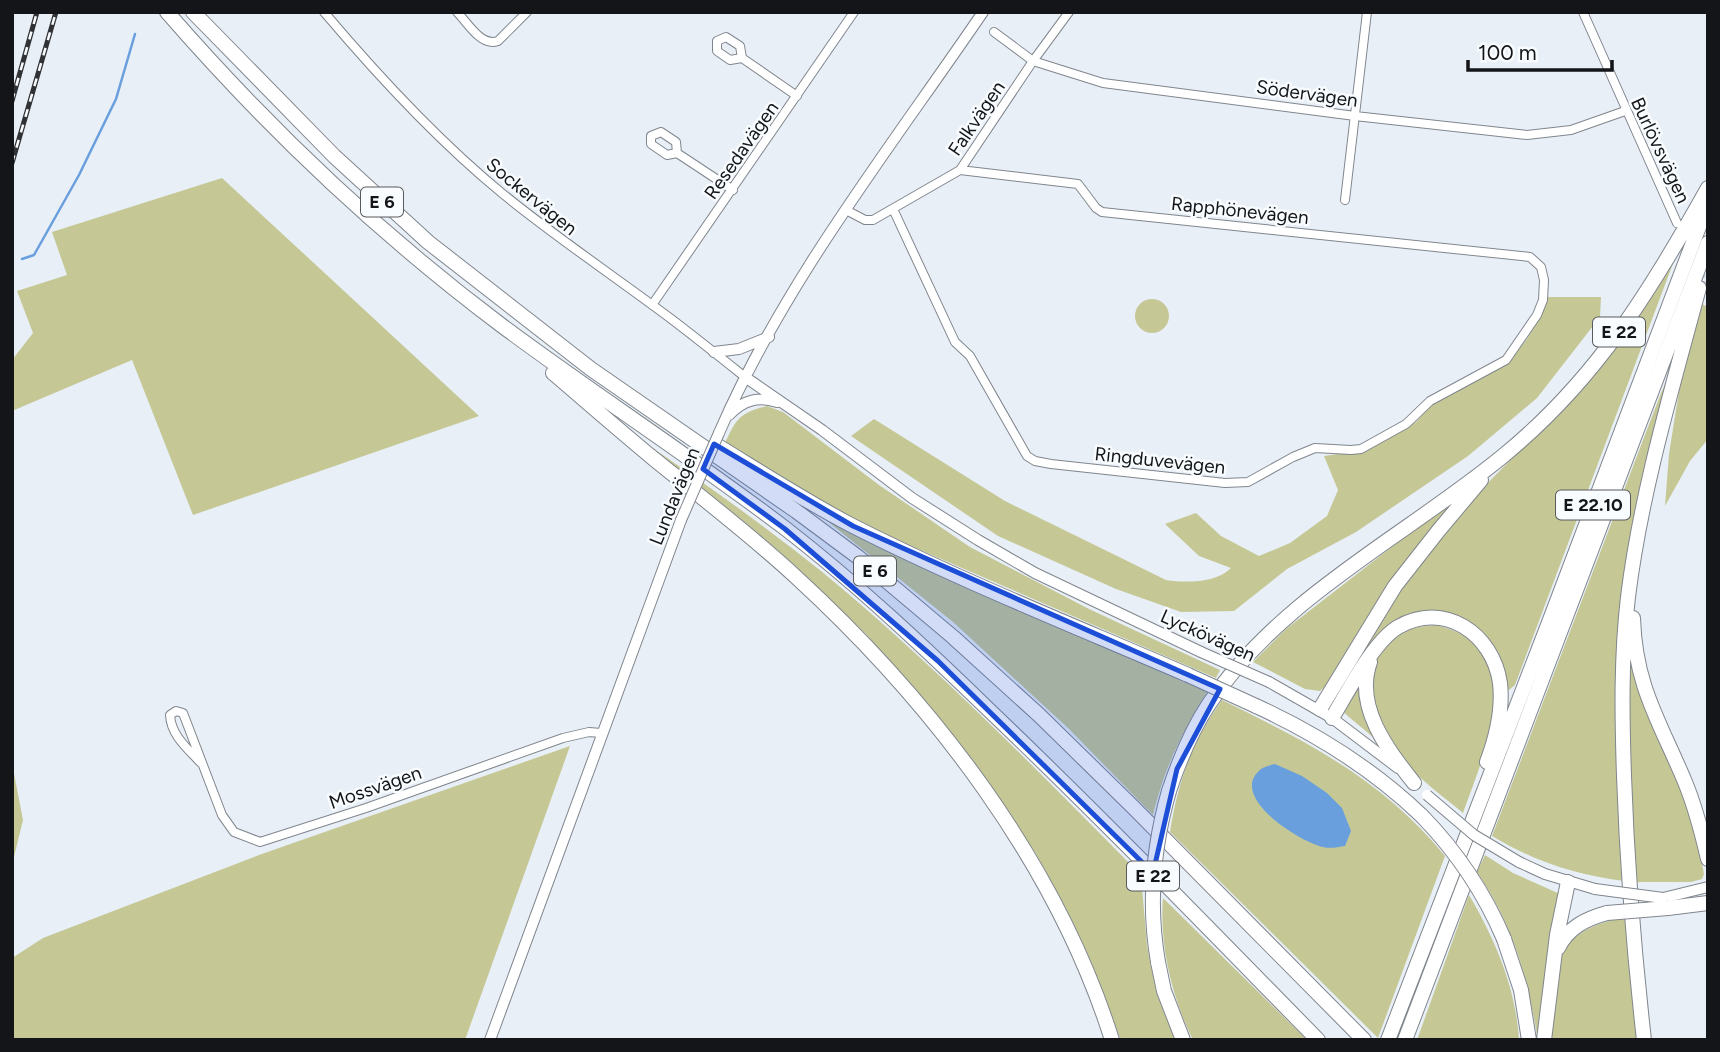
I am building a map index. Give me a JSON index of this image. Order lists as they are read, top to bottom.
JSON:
{
  "streets": {
    "highway": ["E 6", "E 22", "E 22.10"],
    "main road": ["Lundavägen", "Lyckövägen"],
    "street": [
      "Södervägen",
      "Falkvägen",
      "Resedavägen",
      "Burlövsvägen",
      "Sockervägen",
      "Rapphönevägen",
      "Ringduvevägen",
      "Mossvägen"
    ]
  },
  "crossings": [
    ["Södervägen", "Falkvägen"],
    ["Södervägen", "Burlövsvägen"],
    ["Falkvägen", "Rapphönevägen"],
    ["Falkvägen", "Ringduvevägen"],
    ["Falkvägen", "Lundavägen"],
    ["Resedavägen", "Sockervägen"],
    ["Sockervägen", "Lundavägen"],
    ["Sockervägen", "Lyckövägen"],
    ["Rapphönevägen", "Ringduvevägen"],
    ["Lundavägen", "Lyckövägen"],
    ["Lundavägen", "Mossvägen"]
  ],
  "scale_bar": "100 m"
}
